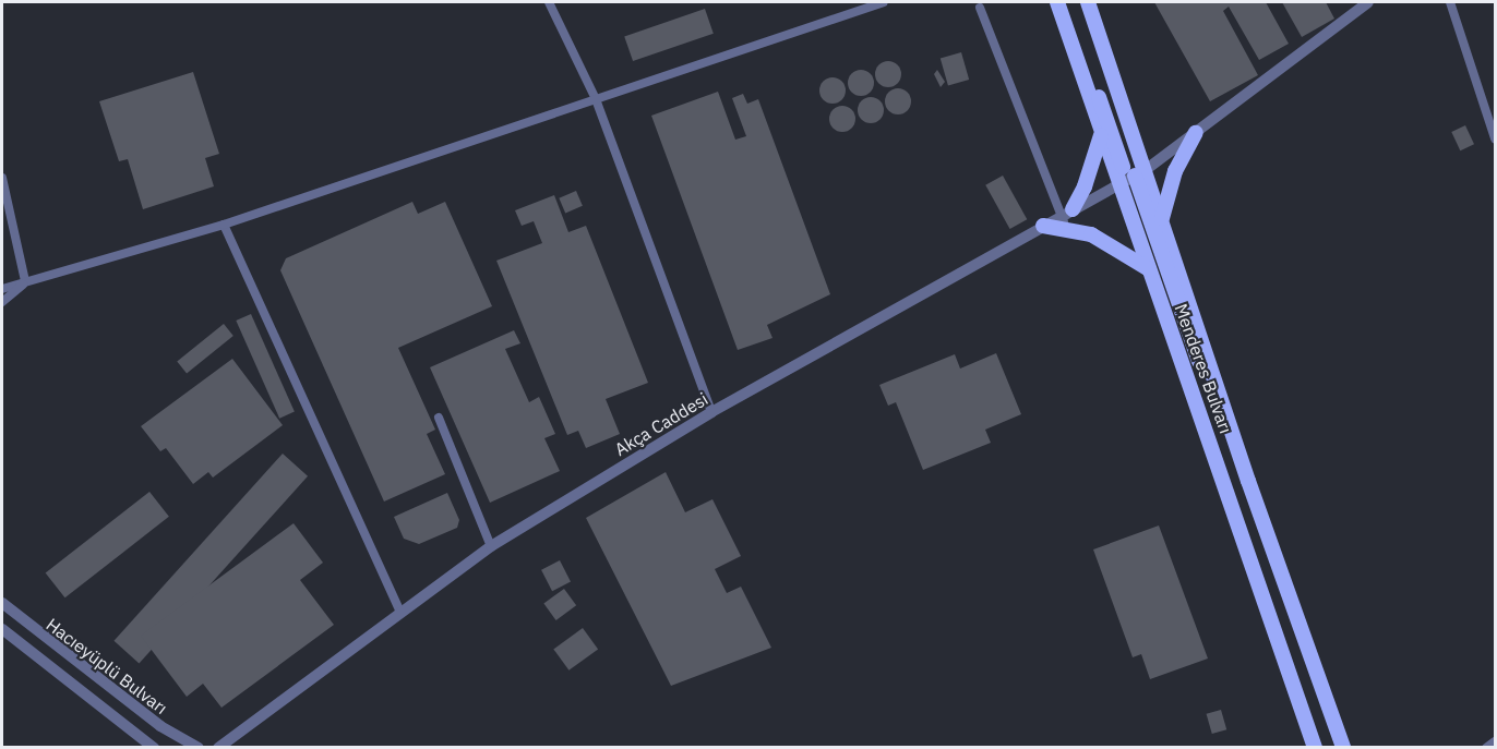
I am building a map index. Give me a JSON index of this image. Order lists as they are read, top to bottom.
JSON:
{
  "streets": {
    "main road": ["Menderes Bulvarı"],
    "street": ["Akça Caddesi", "Hacıeyüplü Bulvarı"]
  }
}
